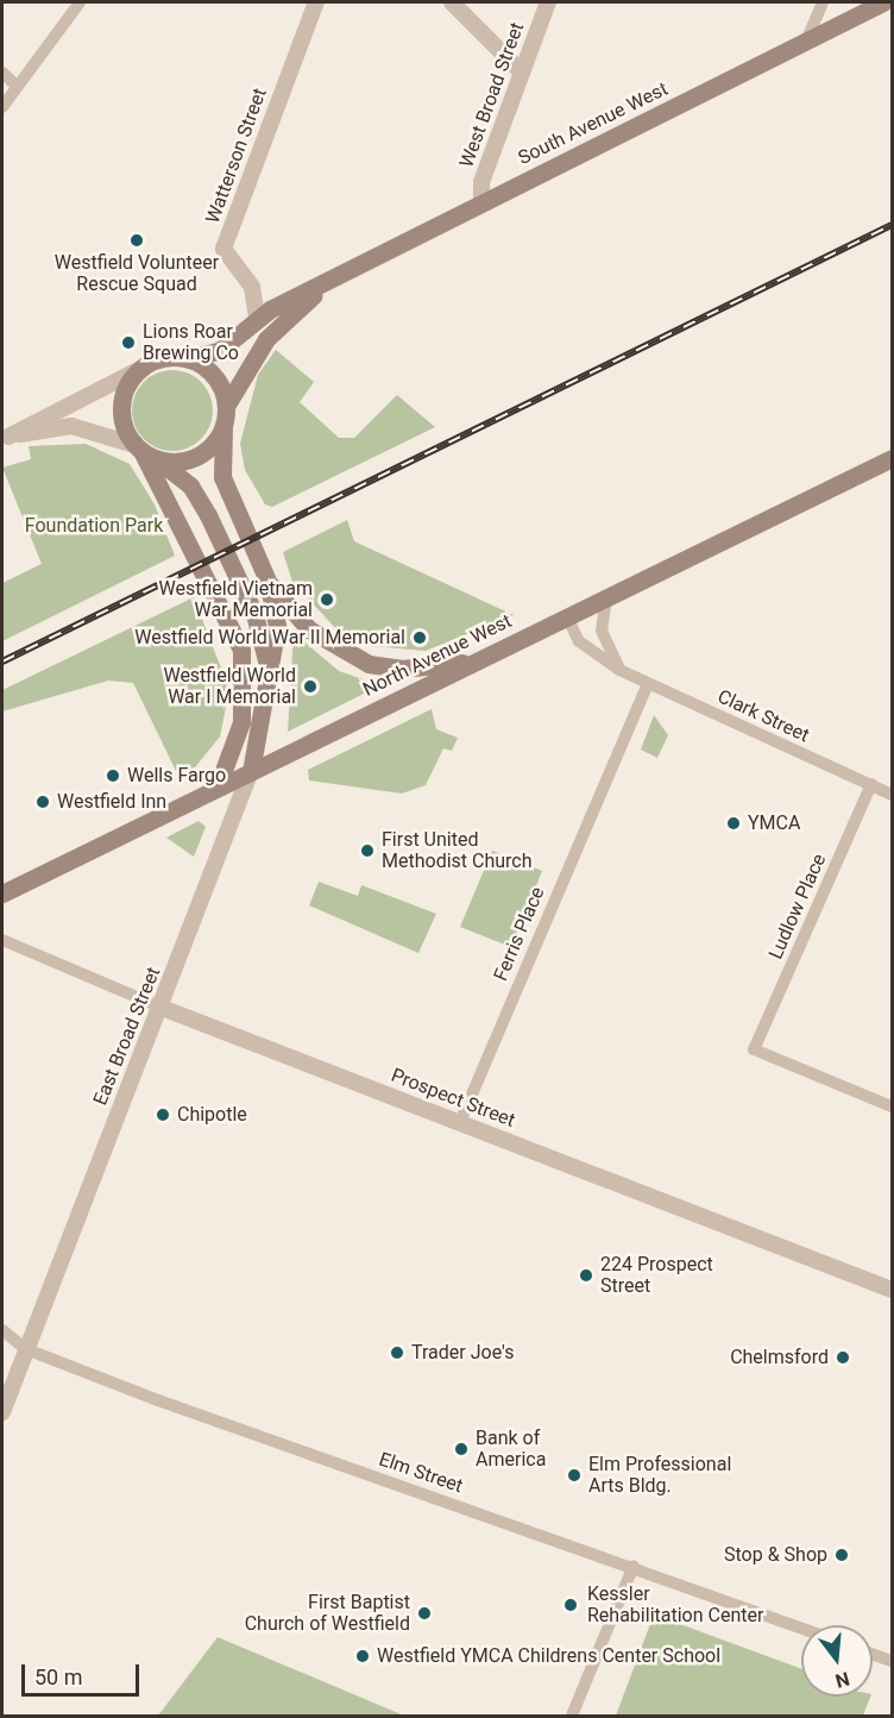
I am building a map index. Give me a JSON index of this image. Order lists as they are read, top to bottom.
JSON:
{
  "streets": {
    "main road": ["South Avenue West", "North Avenue West", "East Broad Street"],
    "street": [
      "West Broad Street",
      "Watterson Street",
      "Clark Street",
      "Ludlow Place",
      "Ferris Place",
      "Prospect Street",
      "Elm Street"
    ]
  },
  "crossings": [
    ["West Broad Street", "South Avenue West"],
    ["South Avenue West", "Watterson Street"],
    ["South Avenue West", "East Broad Street"],
    ["North Avenue West", "Clark Street"],
    ["North Avenue West", "East Broad Street"],
    ["Clark Street", "Ludlow Place"],
    ["Clark Street", "Ferris Place"],
    ["Ferris Place", "Prospect Street"],
    ["East Broad Street", "Prospect Street"],
    ["East Broad Street", "Elm Street"]
  ],
  "parks": ["Foundation Park"],
  "places": [
    "Westfield Volunteer Rescue Squad",
    "Lions Roar Brewing Co",
    "Westfield Vietnam War Memorial",
    "Westfield World War II Memorial",
    "Westfield World War I Memorial",
    "Wells Fargo",
    "Westfield Inn",
    "YMCA",
    "First United Methodist Church",
    "Chipotle",
    "224 Prospect Street",
    "Trader Joe's",
    "Chelmsford",
    "Bank of America",
    "Elm Professional Arts Bldg.",
    "Stop & Shop",
    "Kessler Rehabilitation Center",
    "First Baptist Church of Westfield",
    "Westfield YMCA Childrens Center School"
  ],
  "scale_bar": "50 m",
  "north": "bottom"
}
